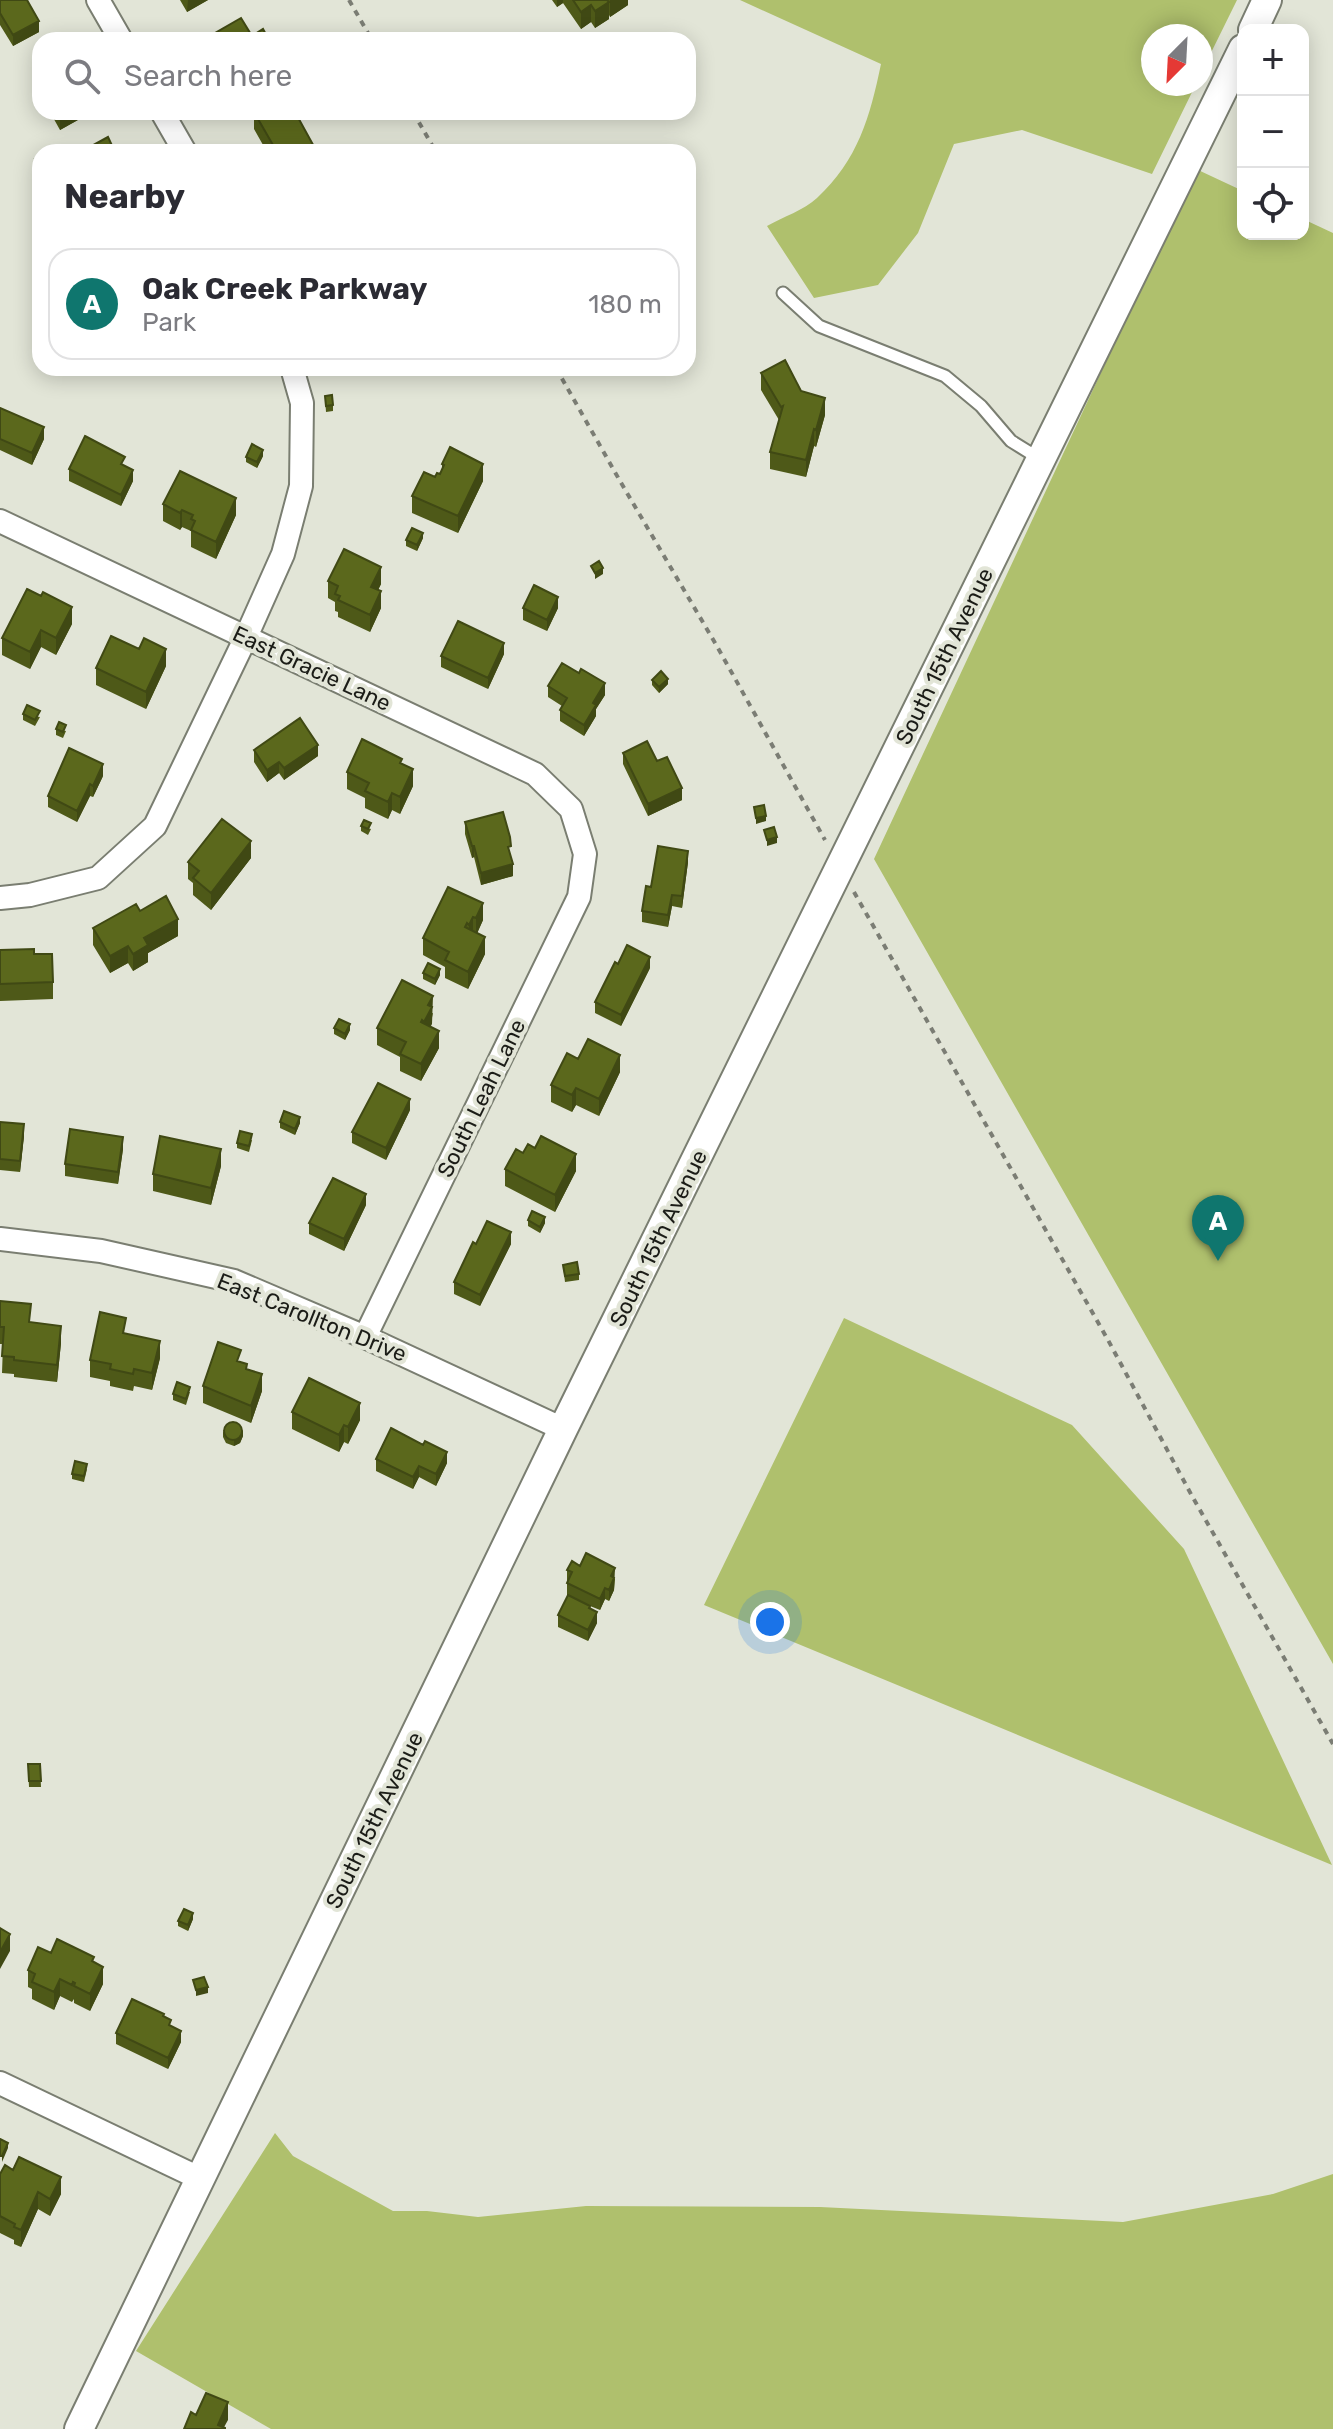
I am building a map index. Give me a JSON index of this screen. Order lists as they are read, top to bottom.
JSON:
{
  "streets": {
    "street": [
      "South 15th Avenue",
      "East Gracie Lane",
      "South Leah Lane",
      "East Carollton Drive"
    ]
  },
  "crossings": [
    ["South 15th Avenue", "East Carollton Drive"],
    ["East Gracie Lane", "South Leah Lane"],
    ["South Leah Lane", "East Carollton Drive"]
  ],
  "north": "bottom left",
  "page": {
    "map_buttons": ["+", "−"],
    "search": "Search here",
    "heading": "Nearby",
    "list": [
      {
        "mark": "A",
        "name": "Oak Creek Parkway",
        "note": "Park",
        "value": "180 m"
      }
    ],
    "pins": "A"
  }
}
